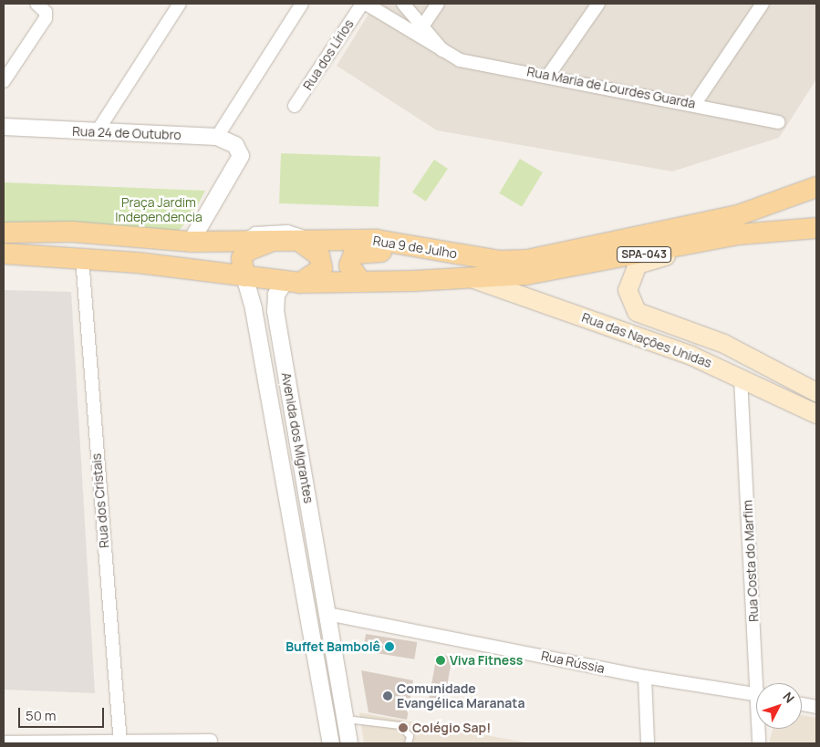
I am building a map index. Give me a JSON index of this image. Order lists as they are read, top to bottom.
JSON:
{
  "streets": {
    "main road": ["Rua 9 de Julho", "SPA-043", "Rua das Nações Unidas"],
    "street": [
      "Rua dos Lírios",
      "Rua Maria de Lourdes Guarda",
      "Rua 24 de Outubro",
      "Avenida dos Migrantes",
      "Rua dos Cristais",
      "Rua Costa do Marfim",
      "Rua Rússia"
    ]
  },
  "crossings": [
    ["Rua 24 de Outubro", "Rua 9 de Julho"],
    ["Rua 9 de Julho", "Rua das Nações Unidas"],
    ["Rua 9 de Julho", "Avenida dos Migrantes"],
    ["Rua 9 de Julho", "Rua dos Cristais"],
    ["Rua das Nações Unidas", "Rua Costa do Marfim"],
    ["Avenida dos Migrantes", "Rua Rússia"]
  ],
  "parks": ["Praça Jardim Independencia"],
  "places": [
    "Buffet Bambolê",
    "Viva Fitness",
    "Comunidade Evangélica Maranata",
    "Colégio Sap!"
  ],
  "scale_bar": "50 m",
  "north": "top right"
}
